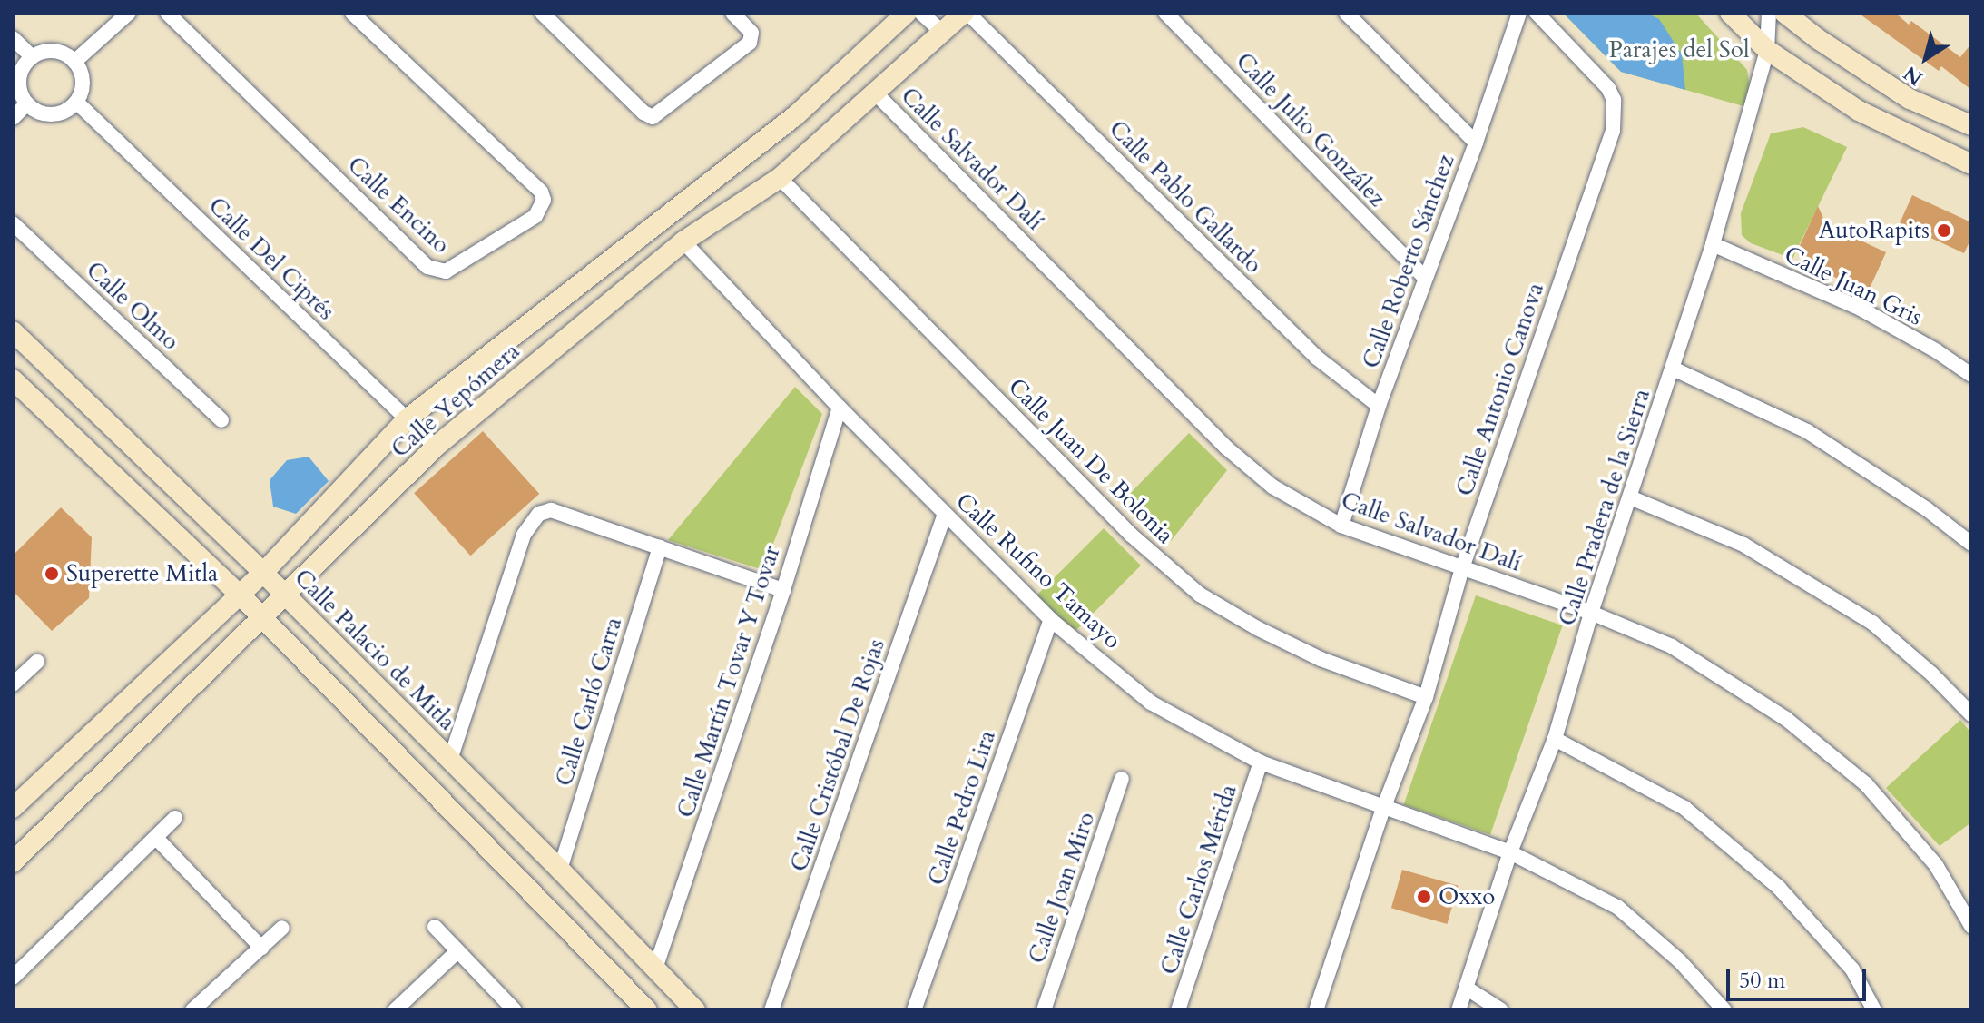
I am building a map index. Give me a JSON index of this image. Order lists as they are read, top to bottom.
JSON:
{
  "streets": {
    "main road": ["Calle Yepómera", "Calle Palacio de Mitla"],
    "street": [
      "Calle Julio González",
      "Calle Salvador Dalí",
      "Calle Pablo Gallardo",
      "Calle Encino",
      "Calle Del Ciprés",
      "Calle Roberto Sánchez",
      "Calle Juan Gris",
      "Calle Olmo",
      "Calle Antonio Canova",
      "Calle Juan De Bolonia",
      "Calle Pradera de la Sierra",
      "Calle Rufino Tamayo",
      "Calle Martín Tovar Y Tovar",
      "Calle Carló Carra",
      "Calle Cristóbal De Rojas",
      "Calle Pedro Lira",
      "Calle Carlos Mérida",
      "Calle Joan Miro"
    ]
  },
  "crossings": [
    ["Calle Julio González", "Calle Roberto Sánchez"],
    ["Calle Salvador Dalí", "Calle Roberto Sánchez"],
    ["Calle Salvador Dalí", "Calle Antonio Canova"],
    ["Calle Salvador Dalí", "Calle Yepómera"],
    ["Calle Salvador Dalí", "Calle Pradera de la Sierra"],
    ["Calle Pablo Gallardo", "Calle Roberto Sánchez"],
    ["Calle Pablo Gallardo", "Calle Yepómera"],
    ["Calle Del Ciprés", "Calle Yepómera"],
    ["Calle Juan Gris", "Calle Pradera de la Sierra"],
    ["Calle Antonio Canova", "Calle Juan De Bolonia"],
    ["Calle Antonio Canova", "Calle Rufino Tamayo"],
    ["Calle Yepómera", "Calle Juan De Bolonia"],
    ["Calle Yepómera", "Calle Rufino Tamayo"],
    ["Calle Yepómera", "Calle Palacio de Mitla"],
    ["Calle Pradera de la Sierra", "Calle Rufino Tamayo"],
    ["Calle Rufino Tamayo", "Calle Martín Tovar Y Tovar"],
    ["Calle Rufino Tamayo", "Calle Cristóbal De Rojas"],
    ["Calle Rufino Tamayo", "Calle Pedro Lira"],
    ["Calle Rufino Tamayo", "Calle Carlos Mérida"],
    ["Calle Palacio de Mitla", "Calle Martín Tovar Y Tovar"],
    ["Calle Palacio de Mitla", "Calle Carló Carra"]
  ],
  "parks": ["Parajes del Sol"],
  "places": ["AutoRapits", "Superette Mitla", "Oxxo"],
  "scale_bar": "50 m",
  "north": "bottom left"
}
